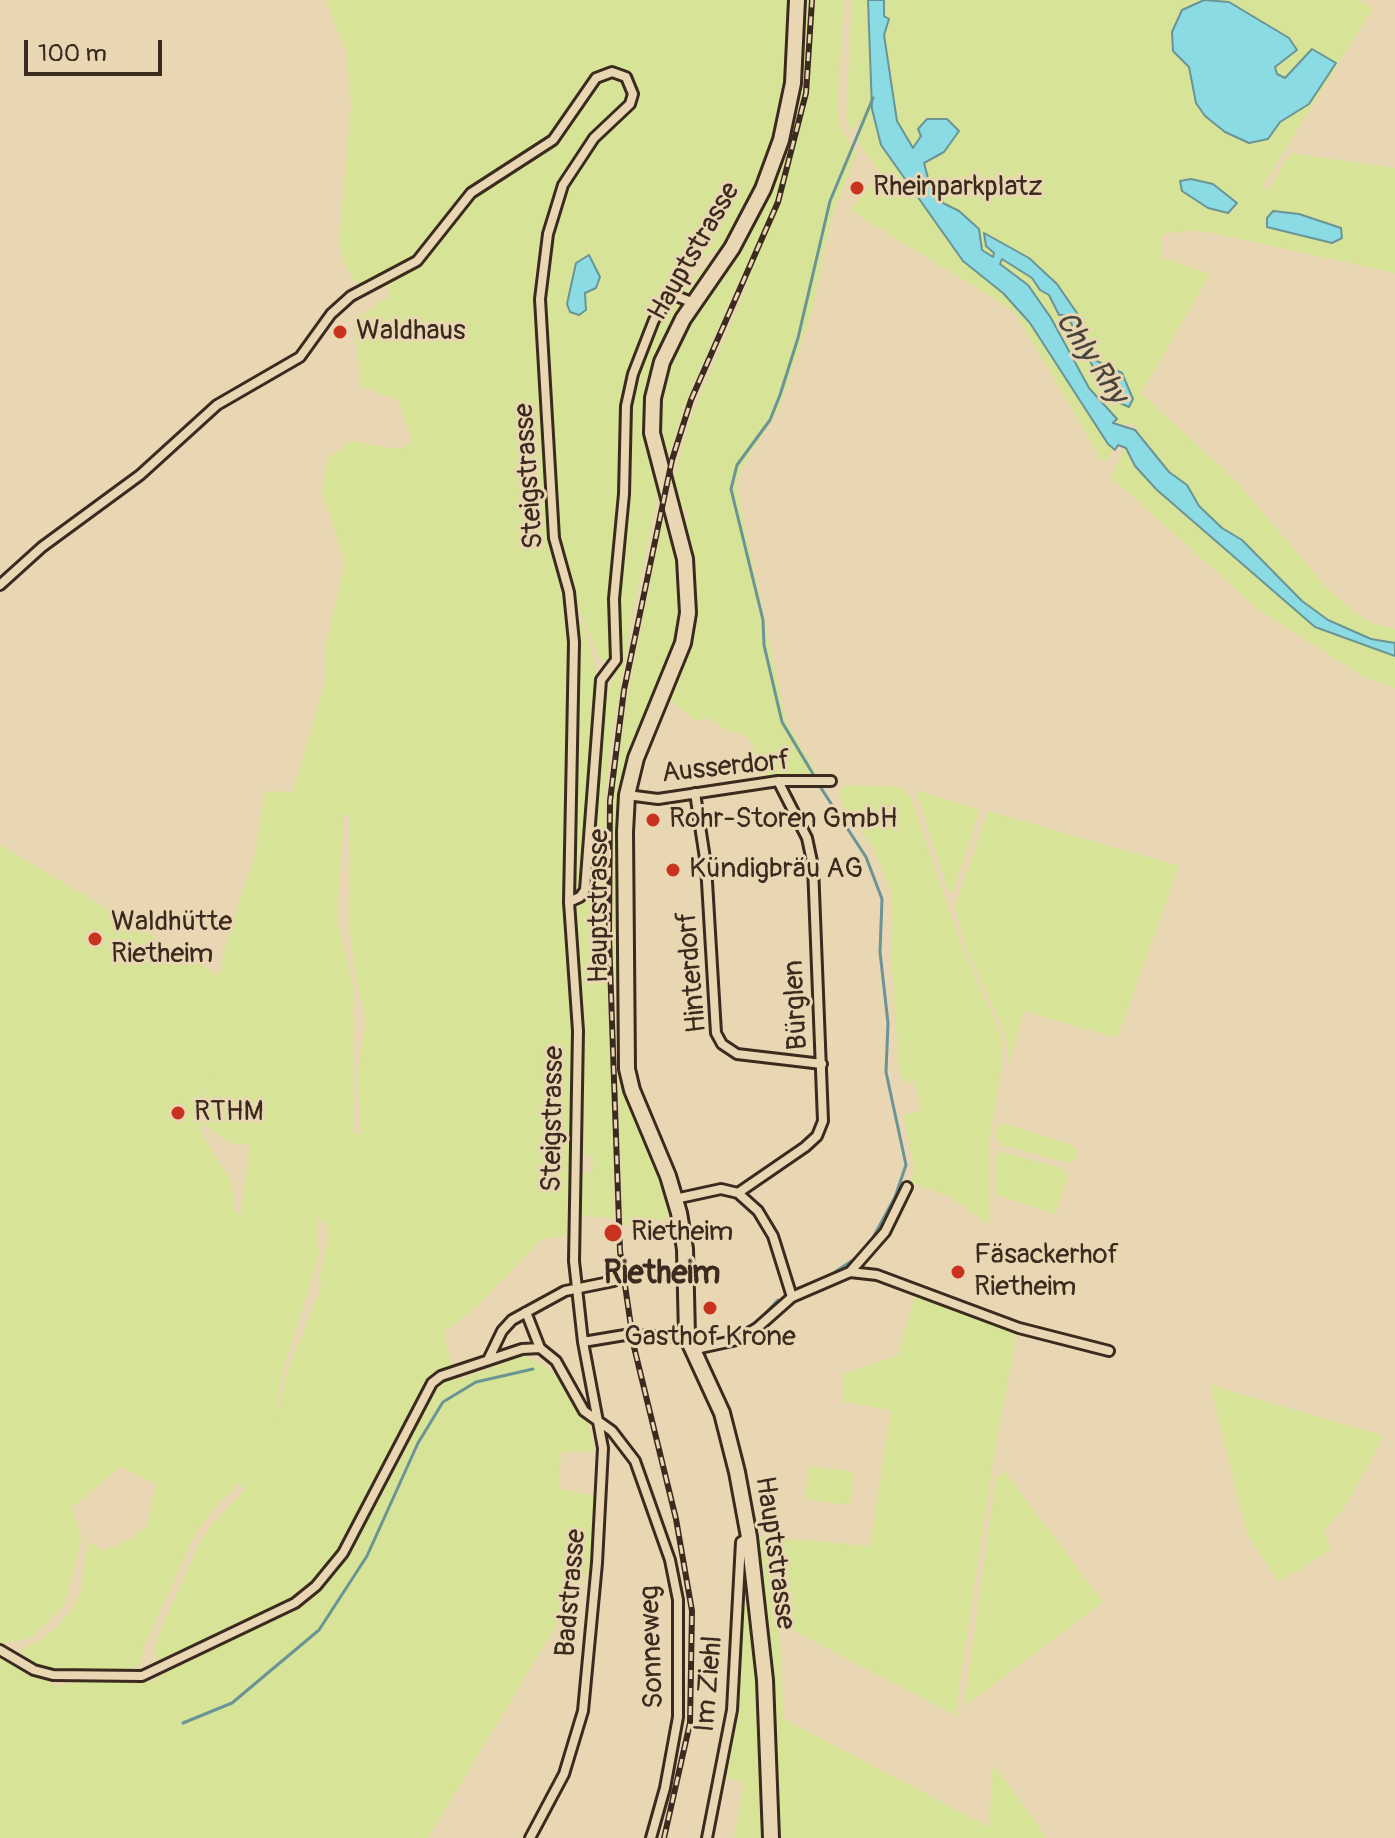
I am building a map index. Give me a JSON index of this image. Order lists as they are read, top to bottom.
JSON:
{
  "streets": {
    "main road": ["Hauptstrasse"],
    "street": [
      "Steigstrasse",
      "Ausserdorf",
      "Hinterdorf",
      "Bürglen",
      "Badstrasse",
      "Sonneweg",
      "Im Ziehl"
    ]
  },
  "crossings": [
    ["Hauptstrasse", "Ausserdorf"],
    ["Hauptstrasse", "Im Ziehl"],
    ["Steigstrasse", "Badstrasse"],
    ["Ausserdorf", "Hinterdorf"],
    ["Ausserdorf", "Bürglen"],
    ["Hinterdorf", "Bürglen"],
    ["Badstrasse", "Sonneweg"]
  ],
  "districts": ["Rietheim"],
  "water": ["Chly Rhy"],
  "places": [
    "Rheinparkplatz",
    "Waldhaus",
    "Rohr-Storen GmbH",
    "Kündigbräu AG",
    "Waldhütte Rietheim",
    "RTHM",
    "Rietheim",
    "Fäsackerhof Rietheim",
    "Gasthof Krone"
  ],
  "scale_bar": "100 m"
}
